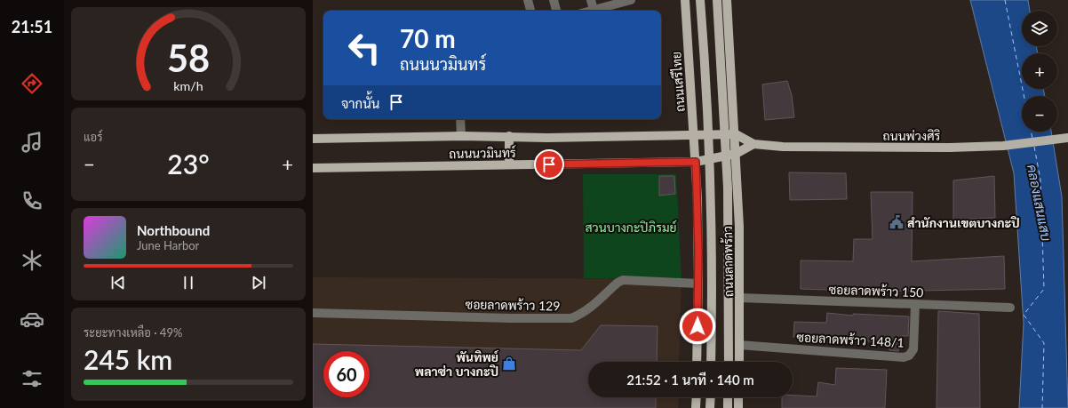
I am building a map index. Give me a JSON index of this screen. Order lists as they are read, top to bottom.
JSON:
{
  "streets": {
    "main road": [
      "ถนนเสรีไทย",
      "ถนนพ่วงศิริ",
      "ถนนนวมินทร์",
      "ถนนลาดพร้าว"
    ],
    "street": ["ซอยลาดพร้าว 150", "ซอยลาดพร้าว 129", "ซอยลาดพร้าว 148/1"]
  },
  "crossings": [
    ["ถนนเสรีไทย", "ถนนนวมินทร์"],
    ["ถนนลาดพร้าว", "ซอยลาดพร้าว 150"],
    ["ถนนลาดพร้าว", "ซอยลาดพร้าว 148/1"],
    ["ซอยลาดพร้าว 150", "ซอยลาดพร้าว 148/1"]
  ],
  "water": ["คลองแสนแสบ"],
  "parks": ["สวนบางกะปิภิรมย์"],
  "places": {
    "public building": ["สำนักงานเขตบางกะปิ"],
    "shop": ["พันทิพย์ พลาซ่า บางกะปิ"]
  },
  "page": {
    "tabs": "21:51",
    "map_buttons": ["+", "−"],
    "turn": ["70 m", "ถนนนวมินทร์"],
    "then": "จากนั้น",
    "tile": [
      "แอร์",
      ["ระยะทางเหลือ · 49%", "245 km"]
    ],
    "heat": ["−", "23°", "+"],
    "song": ["Northbound", "June Harbor"],
    "limit": "60",
    "trip": "21:52 · 1 นาที · 140 m",
    "gauge": ["58", "km/h"]
  }
}
